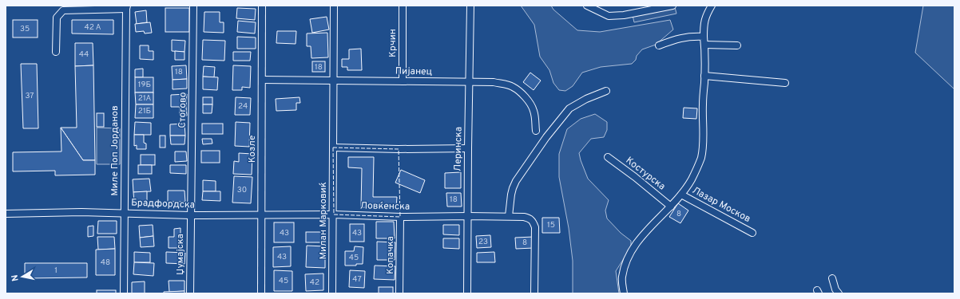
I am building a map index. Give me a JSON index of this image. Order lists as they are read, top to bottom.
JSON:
{
  "streets": {
    "street": [
      "Крчин",
      "Пијанец",
      "Стогово",
      "Козле",
      "Леринска",
      "Миле Поп Јорданов",
      "Костурска",
      "Брадфордска",
      "Лазар Москов",
      "Ловќенска",
      "Милан Марковиќ",
      "Џумајска",
      "Копачка"
    ]
  },
  "crossings": [
    ["Крчин", "Пијанец"],
    ["Пијанец", "Козле"],
    ["Пијанец", "Леринска"],
    ["Пијанец", "Милан Марковиќ"],
    ["Стогово", "Брадфордска"],
    ["Стогово", "Џумајска"],
    ["Козле", "Брадфордска"],
    ["Козле", "Ловќенска"],
    ["Леринска", "Ловќенска"],
    ["Миле Поп Јорданов", "Брадфордска"],
    ["Брадфордска", "Ловќенска"],
    ["Брадфордска", "Џумајска"],
    ["Ловќенска", "Милан Марковиќ"],
    ["Ловќенска", "Копачка"]
  ],
  "house_numbers": [
    "42 А",
    "35",
    "44",
    "18",
    "18",
    "19Б",
    "37",
    "21А",
    "24",
    "21Б",
    "30",
    "18",
    "8",
    "15",
    "43",
    "43",
    "23",
    "8",
    "43",
    "45",
    "48",
    "1",
    "47",
    "45",
    "42"
  ],
  "north": "left"
}
